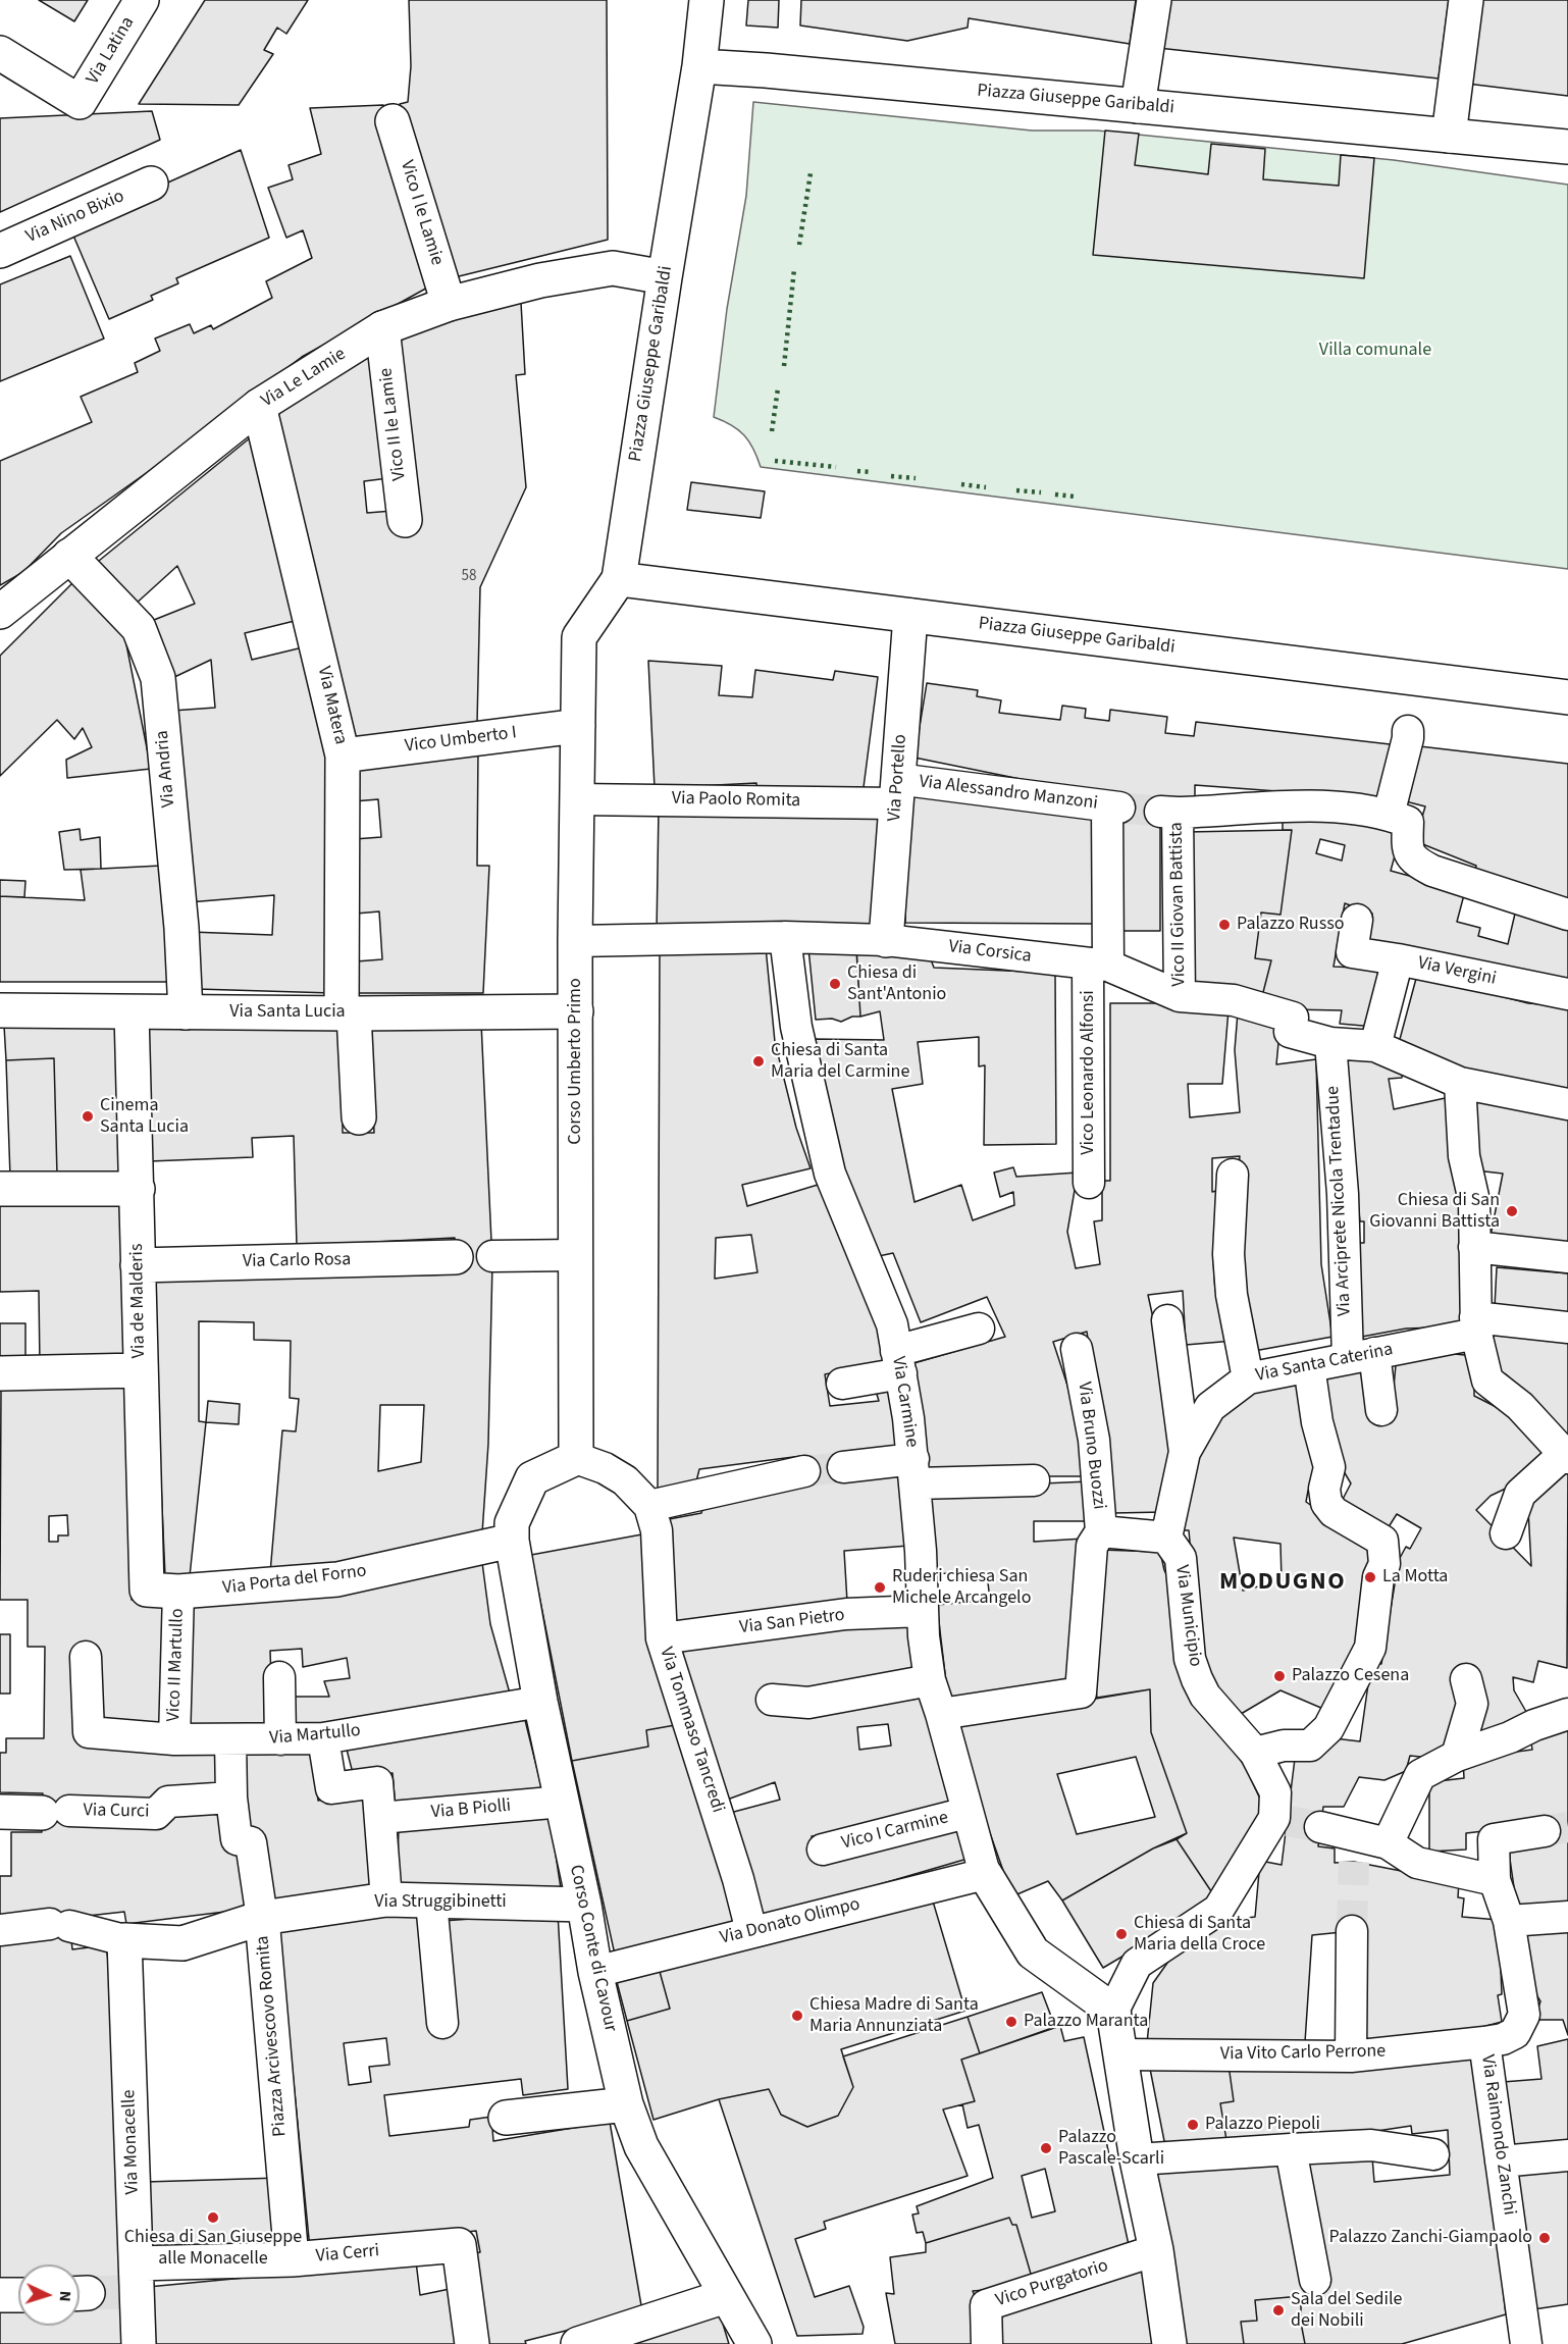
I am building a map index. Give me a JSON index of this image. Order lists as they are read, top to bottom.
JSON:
{
  "streets": {
    "street": [
      "Via Latina",
      "Piazza Giuseppe Garibaldi",
      "Vico I le Lamie",
      "Via Nino Bixio",
      "Via Le Lamie",
      "Vico II le Lamie",
      "Via Matera",
      "Vico Umberto I",
      "Via Andria",
      "Via Portello",
      "Via Alessandro Manzoni",
      "Via Paolo Romita",
      "Vico II Giovan Battista",
      "Via Corsica",
      "Via Vergini",
      "Via Santa Lucia",
      "Corso Umberto Primo",
      "Vico Leonardo Alfonsi",
      "Via Arciprete Nicola Trentadue",
      "Via Carlo Rosa",
      "Via de Malderis",
      "Via Santa Caterina",
      "Via Carmine",
      "Via Bruno Buozzi",
      "Via Porta del Forno",
      "Via Municipio",
      "Via San Pietro",
      "Vico II Martullo",
      "Via Tommaso Tancredi",
      "Via Martullo",
      "Via B Piolli",
      "Via Curci",
      "Vico I Carmine",
      "Via Struggibinetti",
      "Via Donato Olimpo",
      "Corso Conte di Cavour",
      "Piazza Arcivescovo Romita",
      "Via Vito Carlo Perrone",
      "Via Raimondo Zanchi",
      "Via Monacelle",
      "Via Cerri",
      "Vico Purgatorio"
    ]
  },
  "crossings": [
    ["Piazza Giuseppe Garibaldi", "Via Le Lamie"],
    ["Piazza Giuseppe Garibaldi", "Via Portello"],
    ["Piazza Giuseppe Garibaldi", "Corso Umberto Primo"],
    ["Vico I le Lamie", "Via Le Lamie"],
    ["Via Le Lamie", "Vico II le Lamie"],
    ["Via Le Lamie", "Via Matera"],
    ["Via Le Lamie", "Via Andria"],
    ["Via Matera", "Vico Umberto I"],
    ["Via Matera", "Via Santa Lucia"],
    ["Vico Umberto I", "Corso Umberto Primo"],
    ["Via Andria", "Via Santa Lucia"],
    ["Via Portello", "Via Alessandro Manzoni"],
    ["Via Portello", "Via Paolo Romita"],
    ["Via Portello", "Via Corsica"],
    ["Via Alessandro Manzoni", "Via Paolo Romita"],
    ["Via Alessandro Manzoni", "Vico Leonardo Alfonsi"],
    ["Via Paolo Romita", "Corso Umberto Primo"],
    ["Vico II Giovan Battista", "Via Corsica"],
    ["Via Corsica", "Via Vergini"],
    ["Via Corsica", "Corso Umberto Primo"],
    ["Via Corsica", "Vico Leonardo Alfonsi"],
    ["Via Corsica", "Via Arciprete Nicola Trentadue"],
    ["Via Corsica", "Via Carmine"],
    ["Via Santa Lucia", "Corso Umberto Primo"],
    ["Via Santa Lucia", "Via de Malderis"],
    ["Corso Umberto Primo", "Via Tommaso Tancredi"],
    ["Via Arciprete Nicola Trentadue", "Via Santa Caterina"],
    ["Via Carlo Rosa", "Via de Malderis"],
    ["Via de Malderis", "Via Porta del Forno"],
    ["Via de Malderis", "Vico II Martullo"],
    ["Via Santa Caterina", "Via Municipio"],
    ["Via Carmine", "Via Bruno Buozzi"],
    ["Via Carmine", "Via San Pietro"],
    ["Via Carmine", "Vico I Carmine"],
    ["Via Carmine", "Via Donato Olimpo"],
    ["Via Porta del Forno", "Vico II Martullo"],
    ["Via Porta del Forno", "Corso Conte di Cavour"],
    ["Via San Pietro", "Via Tommaso Tancredi"],
    ["Vico II Martullo", "Via Martullo"],
    ["Via Tommaso Tancredi", "Via Donato Olimpo"],
    ["Via Martullo", "Corso Conte di Cavour"],
    ["Via B Piolli", "Corso Conte di Cavour"],
    ["Via Struggibinetti", "Corso Conte di Cavour"],
    ["Via Struggibinetti", "Piazza Arcivescovo Romita"],
    ["Via Donato Olimpo", "Corso Conte di Cavour"],
    ["Piazza Arcivescovo Romita", "Via Monacelle"],
    ["Piazza Arcivescovo Romita", "Via Cerri"],
    ["Via Vito Carlo Perrone", "Via Raimondo Zanchi"],
    ["Via Monacelle", "Via Cerri"]
  ],
  "districts": ["MODUGNO"],
  "parks": ["Villa comunale"],
  "places": [
    "Palazzo Russo",
    "Chiesa di Sant'Antonio",
    "Chiesa di Santa Maria del Carmine",
    "Cinema Santa Lucia",
    "Chiesa di San Giovanni Battista",
    "La Motta",
    "Ruderi chiesa San Michele Arcangelo",
    "Palazzo Cesena",
    "Chiesa di Santa Maria della Croce",
    "Chiesa Madre di Santa Maria Annunziata",
    "Palazzo Maranta",
    "Palazzo Piepoli",
    "Palazzo Pascale-Scarli",
    "Chiesa di San Giuseppe alle Monacelle",
    "Palazzo Zanchi-Giampaolo",
    "Sala del Sedile dei Nobili"
  ],
  "house_numbers": ["58"],
  "north": "right"
}
